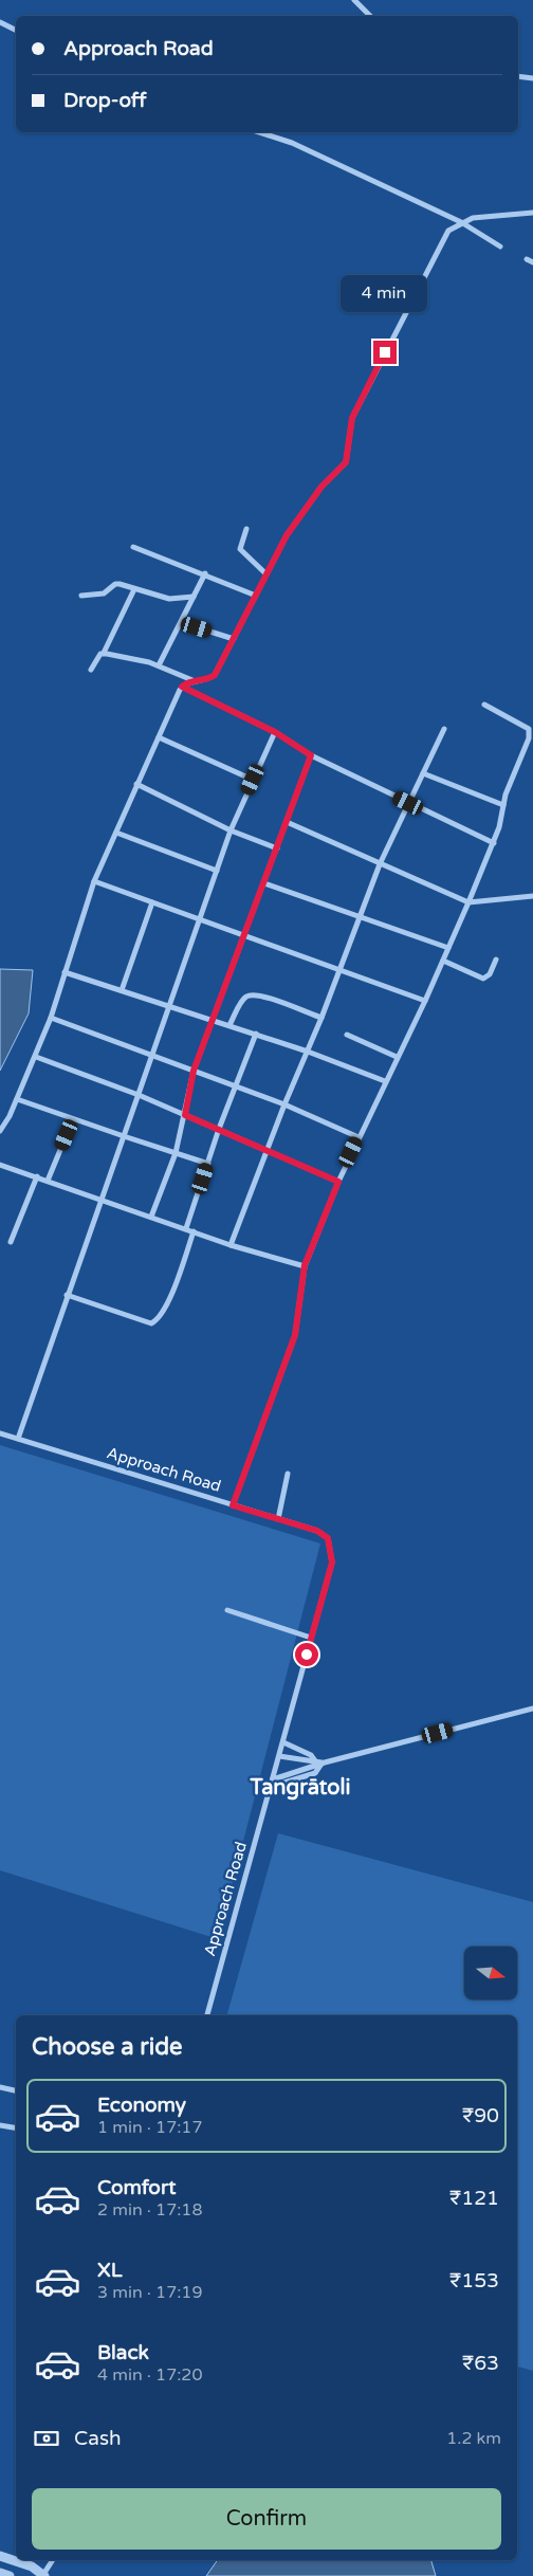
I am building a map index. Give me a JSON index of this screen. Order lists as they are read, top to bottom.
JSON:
{
  "streets": {
    "street": ["Approach Road"]
  },
  "districts": ["Tangrātoli"],
  "north": "right",
  "page": {
    "banner": ["Approach Road", "Drop-off"],
    "bubble": "4 min",
    "heading": "Choose a ride",
    "list": [
      {
        "name": "Economy",
        "note": "1 min · 17:17",
        "value": "₹90"
      },
      {
        "name": "Comfort",
        "note": "2 min · 17:18",
        "value": "₹121"
      },
      {
        "name": "XL",
        "note": "3 min · 17:19",
        "value": "₹153"
      },
      {
        "name": "Black",
        "note": "4 min · 17:20",
        "value": "₹63"
      }
    ],
    "pay": ["Cash", "1.2 km"],
    "buttons": "Confirm"
  }
}
